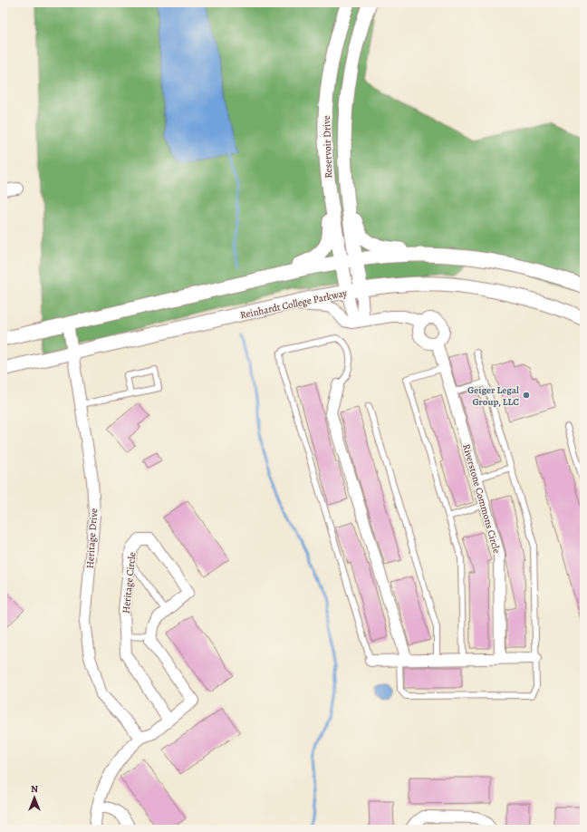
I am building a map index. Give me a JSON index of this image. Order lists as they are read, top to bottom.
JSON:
{
  "streets": {
    "street": [
      "Reservoir Drive",
      "Reinhardt College Parkway",
      "Riverstone Commons Circle",
      "Heritage Drive",
      "Heritage Circle"
    ]
  },
  "crossings": [
    ["Reservoir Drive", "Reinhardt College Parkway"],
    ["Reinhardt College Parkway", "Heritage Drive"]
  ],
  "places": ["Geiger Legal Group, LLC"],
  "north": "top"
}
